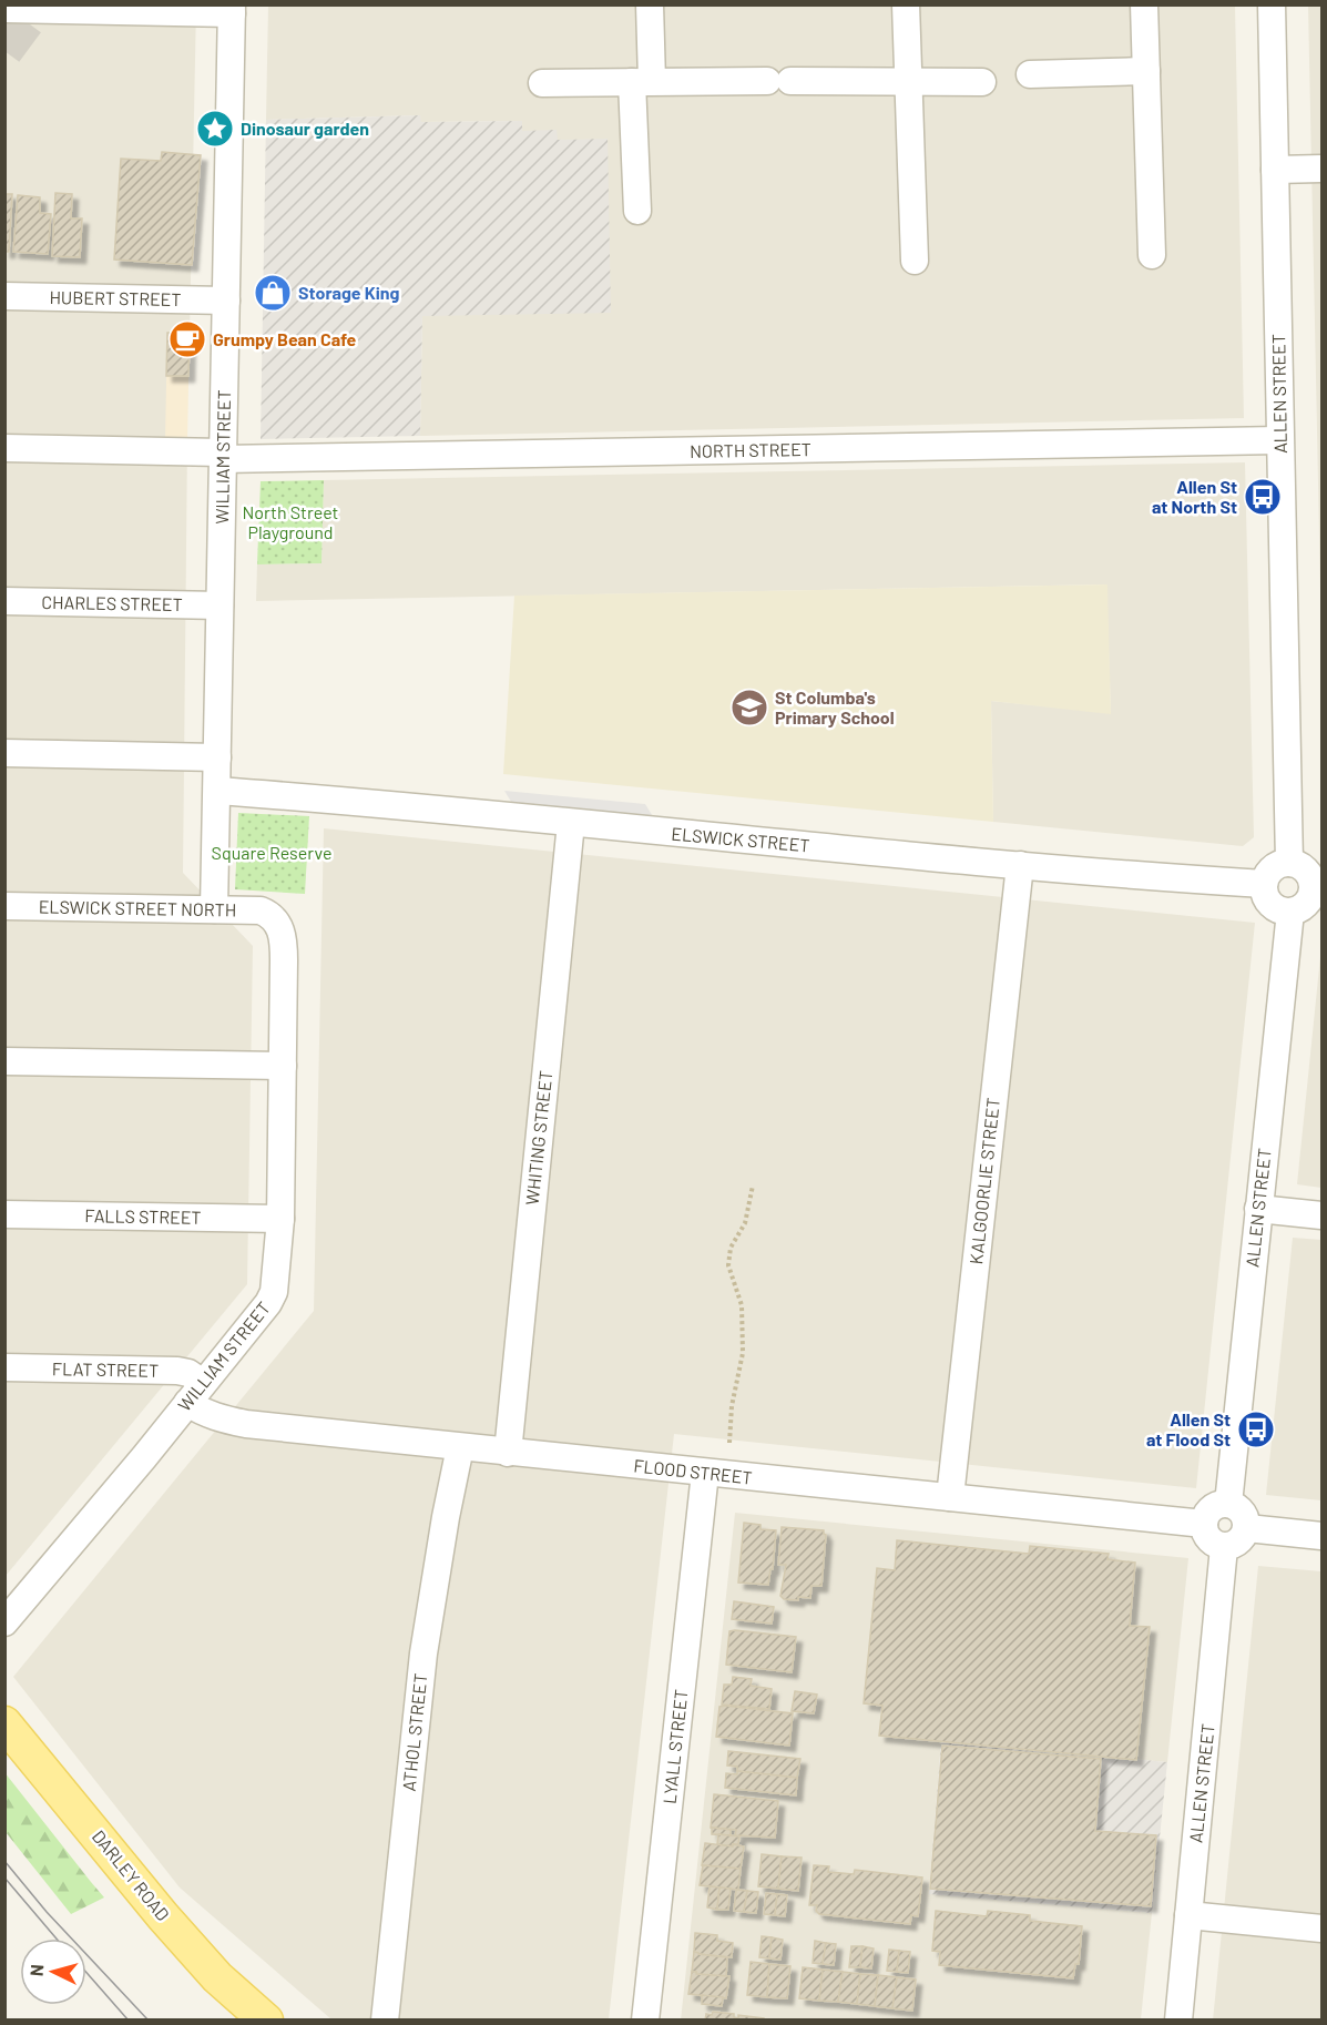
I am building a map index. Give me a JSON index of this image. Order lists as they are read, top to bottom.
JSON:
{
  "streets": {
    "main road": ["DARLEY ROAD"],
    "street": [
      "HUBERT STREET",
      "ALLEN STREET",
      "NORTH STREET",
      "WILLIAM STREET",
      "CHARLES STREET",
      "ELSWICK STREET",
      "ELSWICK STREET NORTH",
      "WHITING STREET",
      "KALGOORLIE STREET",
      "FALLS STREET",
      "FLAT STREET",
      "FLOOD STREET",
      "ATHOL STREET",
      "LYALL STREET"
    ]
  },
  "crossings": [
    ["HUBERT STREET", "WILLIAM STREET"],
    ["ALLEN STREET", "NORTH STREET"],
    ["ALLEN STREET", "ELSWICK STREET"],
    ["ALLEN STREET", "FLOOD STREET"],
    ["NORTH STREET", "WILLIAM STREET"],
    ["WILLIAM STREET", "CHARLES STREET"],
    ["WILLIAM STREET", "ELSWICK STREET"],
    ["WILLIAM STREET", "ELSWICK STREET NORTH"],
    ["WILLIAM STREET", "FALLS STREET"],
    ["WILLIAM STREET", "FLAT STREET"],
    ["WILLIAM STREET", "FLOOD STREET"],
    ["ELSWICK STREET", "WHITING STREET"],
    ["ELSWICK STREET", "KALGOORLIE STREET"],
    ["WHITING STREET", "FLOOD STREET"],
    ["KALGOORLIE STREET", "FLOOD STREET"],
    ["FLAT STREET", "FLOOD STREET"],
    ["FLOOD STREET", "ATHOL STREET"],
    ["FLOOD STREET", "LYALL STREET"]
  ],
  "parks": ["North Street Playground", "Square Reserve"],
  "places": {
    "place": ["Dinosaur garden"],
    "shop": ["Storage King"],
    "cafe": ["Grumpy Bean Cafe"],
    "bus stop": ["Allen St at North St", "Allen St at Flood St"],
    "school or university": ["St Columba's Primary School"]
  },
  "north": "left"
}
